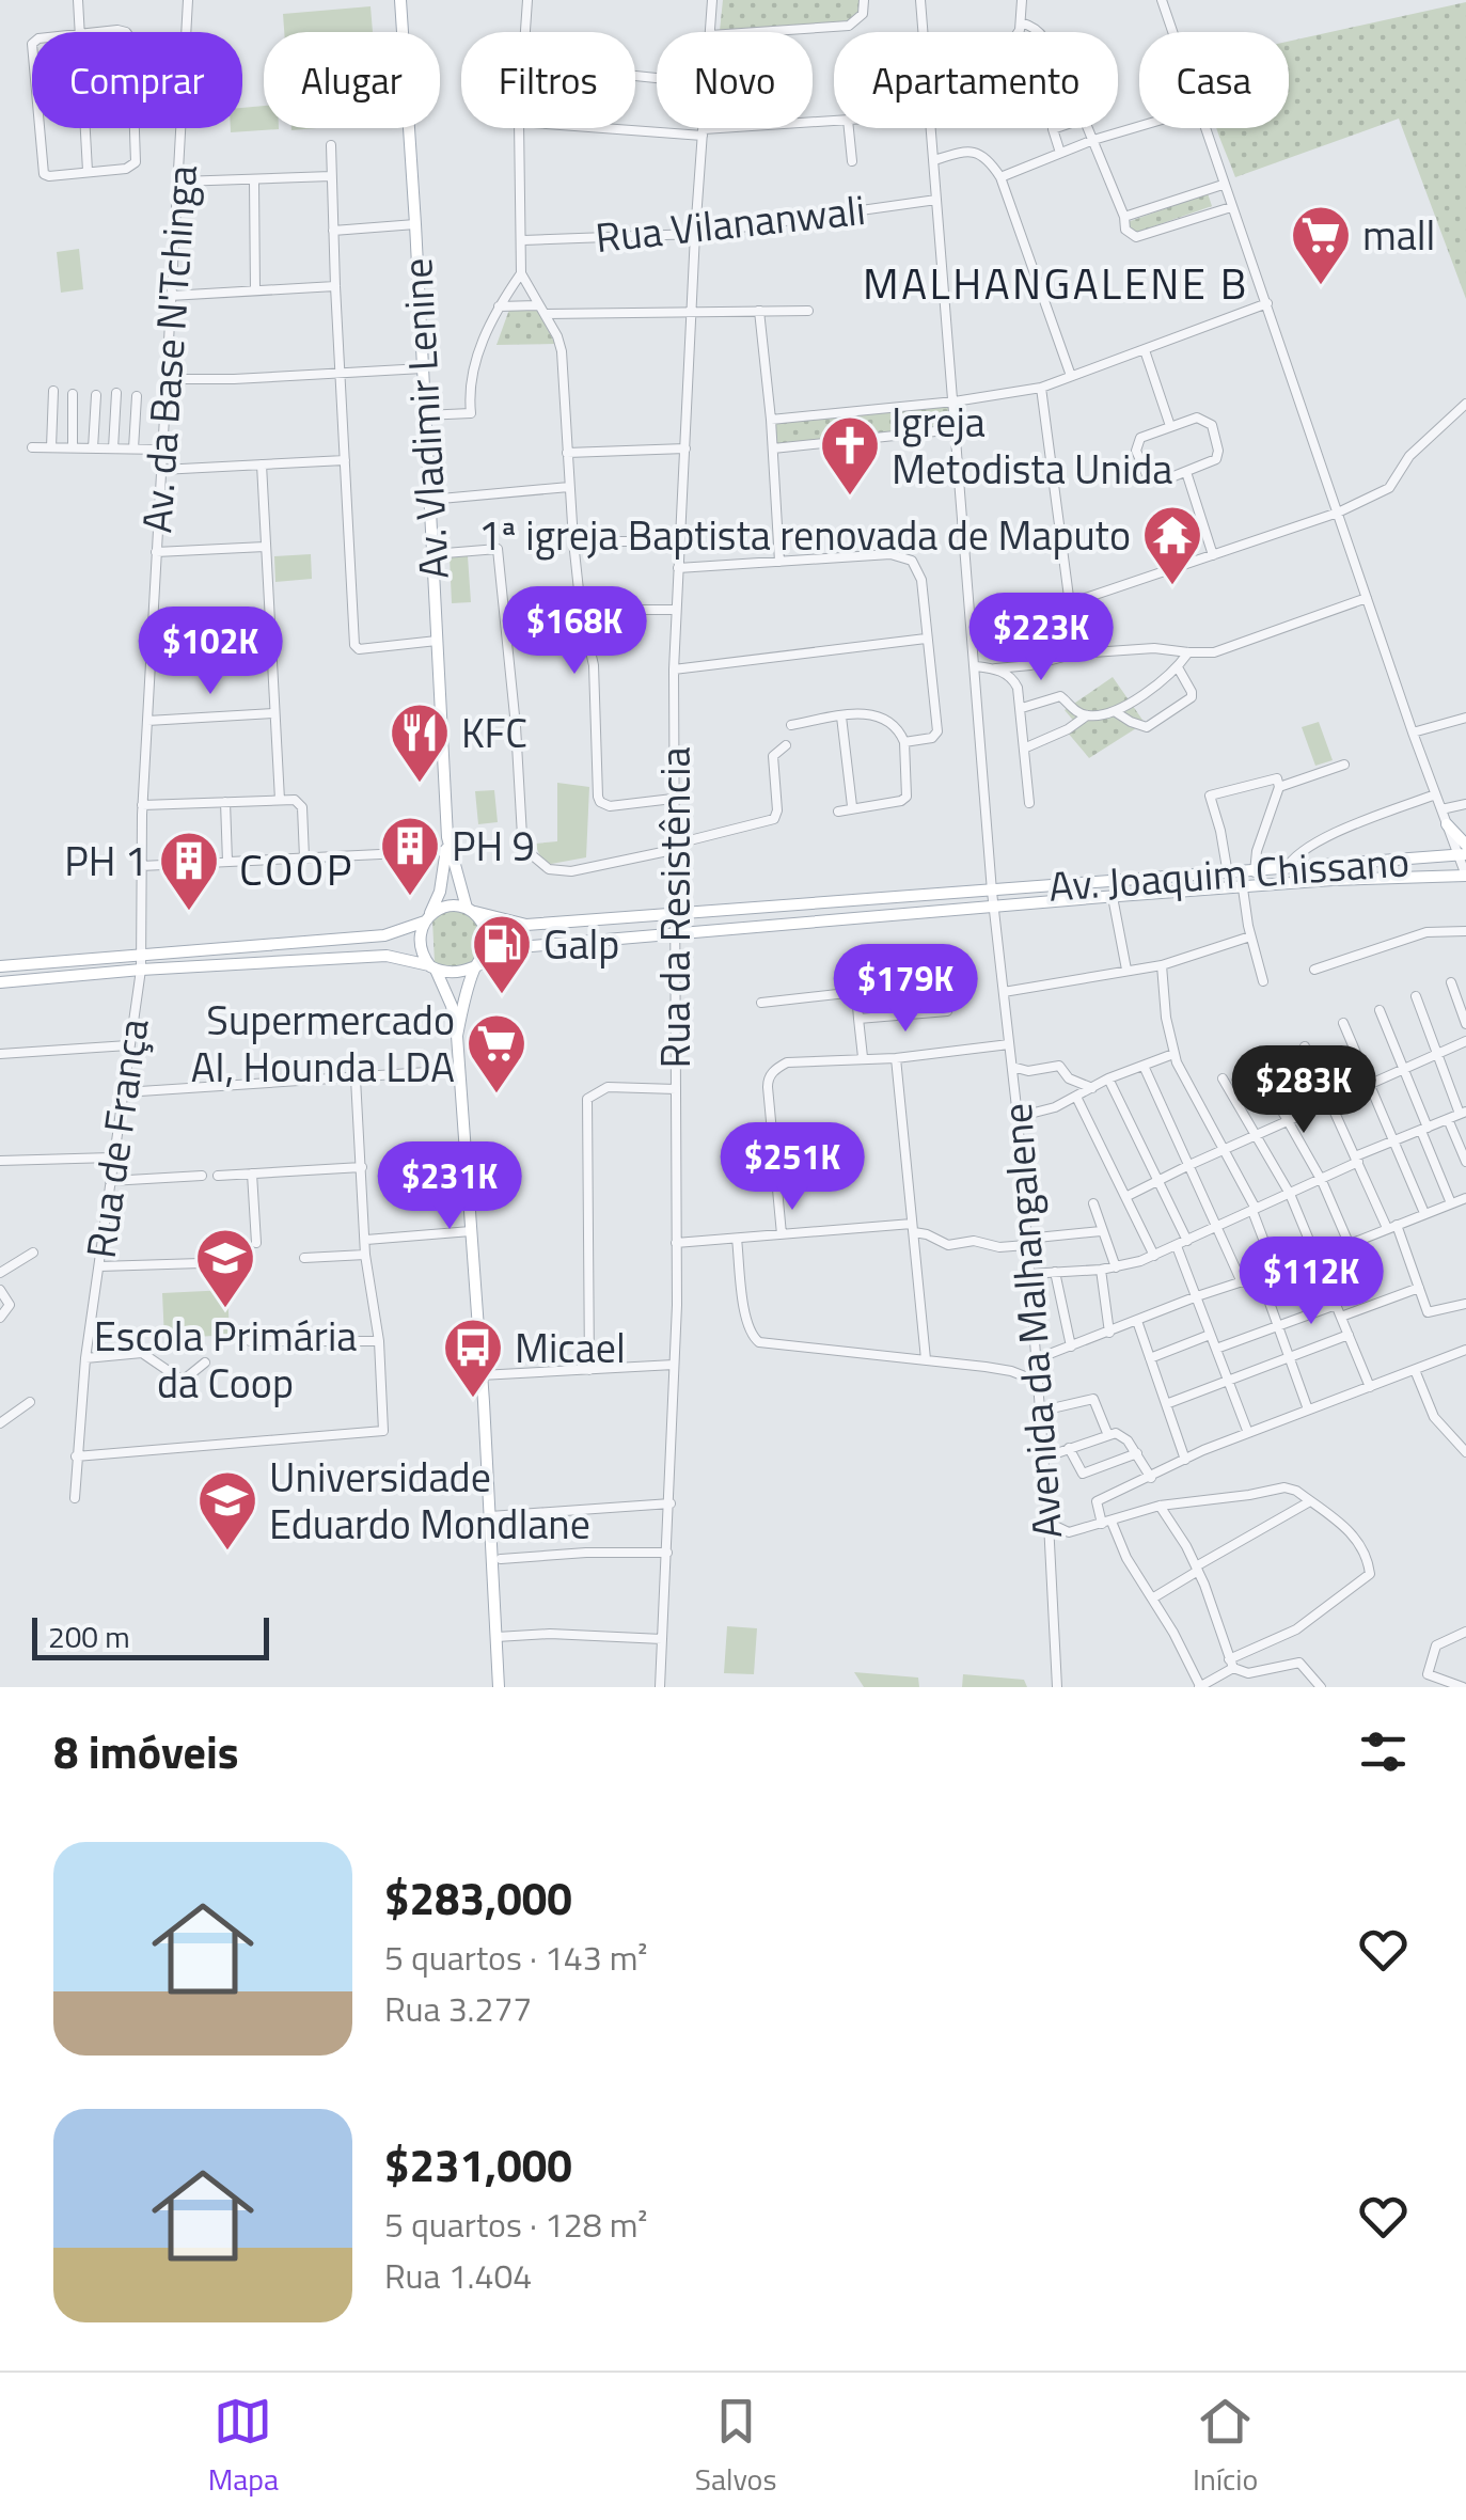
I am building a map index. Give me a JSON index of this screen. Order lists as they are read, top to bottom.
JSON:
{
  "streets": {
    "main road": ["Av. Vladimir Lenine", "Av. Joaquim Chissano"],
    "street": [
      "Rua Vilananwali",
      "Av. da Base N'Tchinga",
      "Rua da Resistência",
      "Rua de França",
      "Avenida da Malhangalene"
    ]
  },
  "crossings": [
    ["Rua Vilananwali", "Rua da Resistência"],
    ["Rua Vilananwali", "Avenida da Malhangalene"],
    ["Av. da Base N'Tchinga", "Rua de França"],
    ["Av. Vladimir Lenine", "Av. Joaquim Chissano"],
    ["Av. Joaquim Chissano", "Rua da Resistência"],
    ["Av. Joaquim Chissano", "Avenida da Malhangalene"]
  ],
  "districts": ["MALHANGALENE B", "COOP"],
  "places": {
    "supermarket": ["mall", "Supermercado AI, Hounda LDA"],
    "church": ["Igreja Metodista Unida"],
    "temple": ["1ª igreja Baptista renovada de Maputo"],
    "restaurant": ["KFC"],
    "building": ["PH 9", "PH 1"],
    "fuel station": ["Galp"],
    "school or university": ["Escola Primária da Coop", "Universidade Eduardo Mondlane"],
    "bus stop": ["Micael"]
  },
  "scale_bar": "200 m",
  "page": {
    "chip": [
      "Comprar",
      "Alugar",
      "Filtros",
      "Novo",
      "Apartamento",
      "Casa"
    ],
    "price": [
      "$168K",
      "$223K",
      "$102K",
      "$179K",
      "$283K",
      "$251K",
      "$231K",
      "$112K"
    ],
    "scale": "200 m",
    "heading": "8 imóveis",
    "list": [
      {
        "name": "$283,000",
        "note": "5 quartos · 143 m² · Rua 3.277"
      },
      {
        "name": "$231,000",
        "note": "5 quartos · 128 m² · Rua 1.404"
      }
    ],
    "tabs": ["Mapa", "Salvos", "Início"]
  }
}
